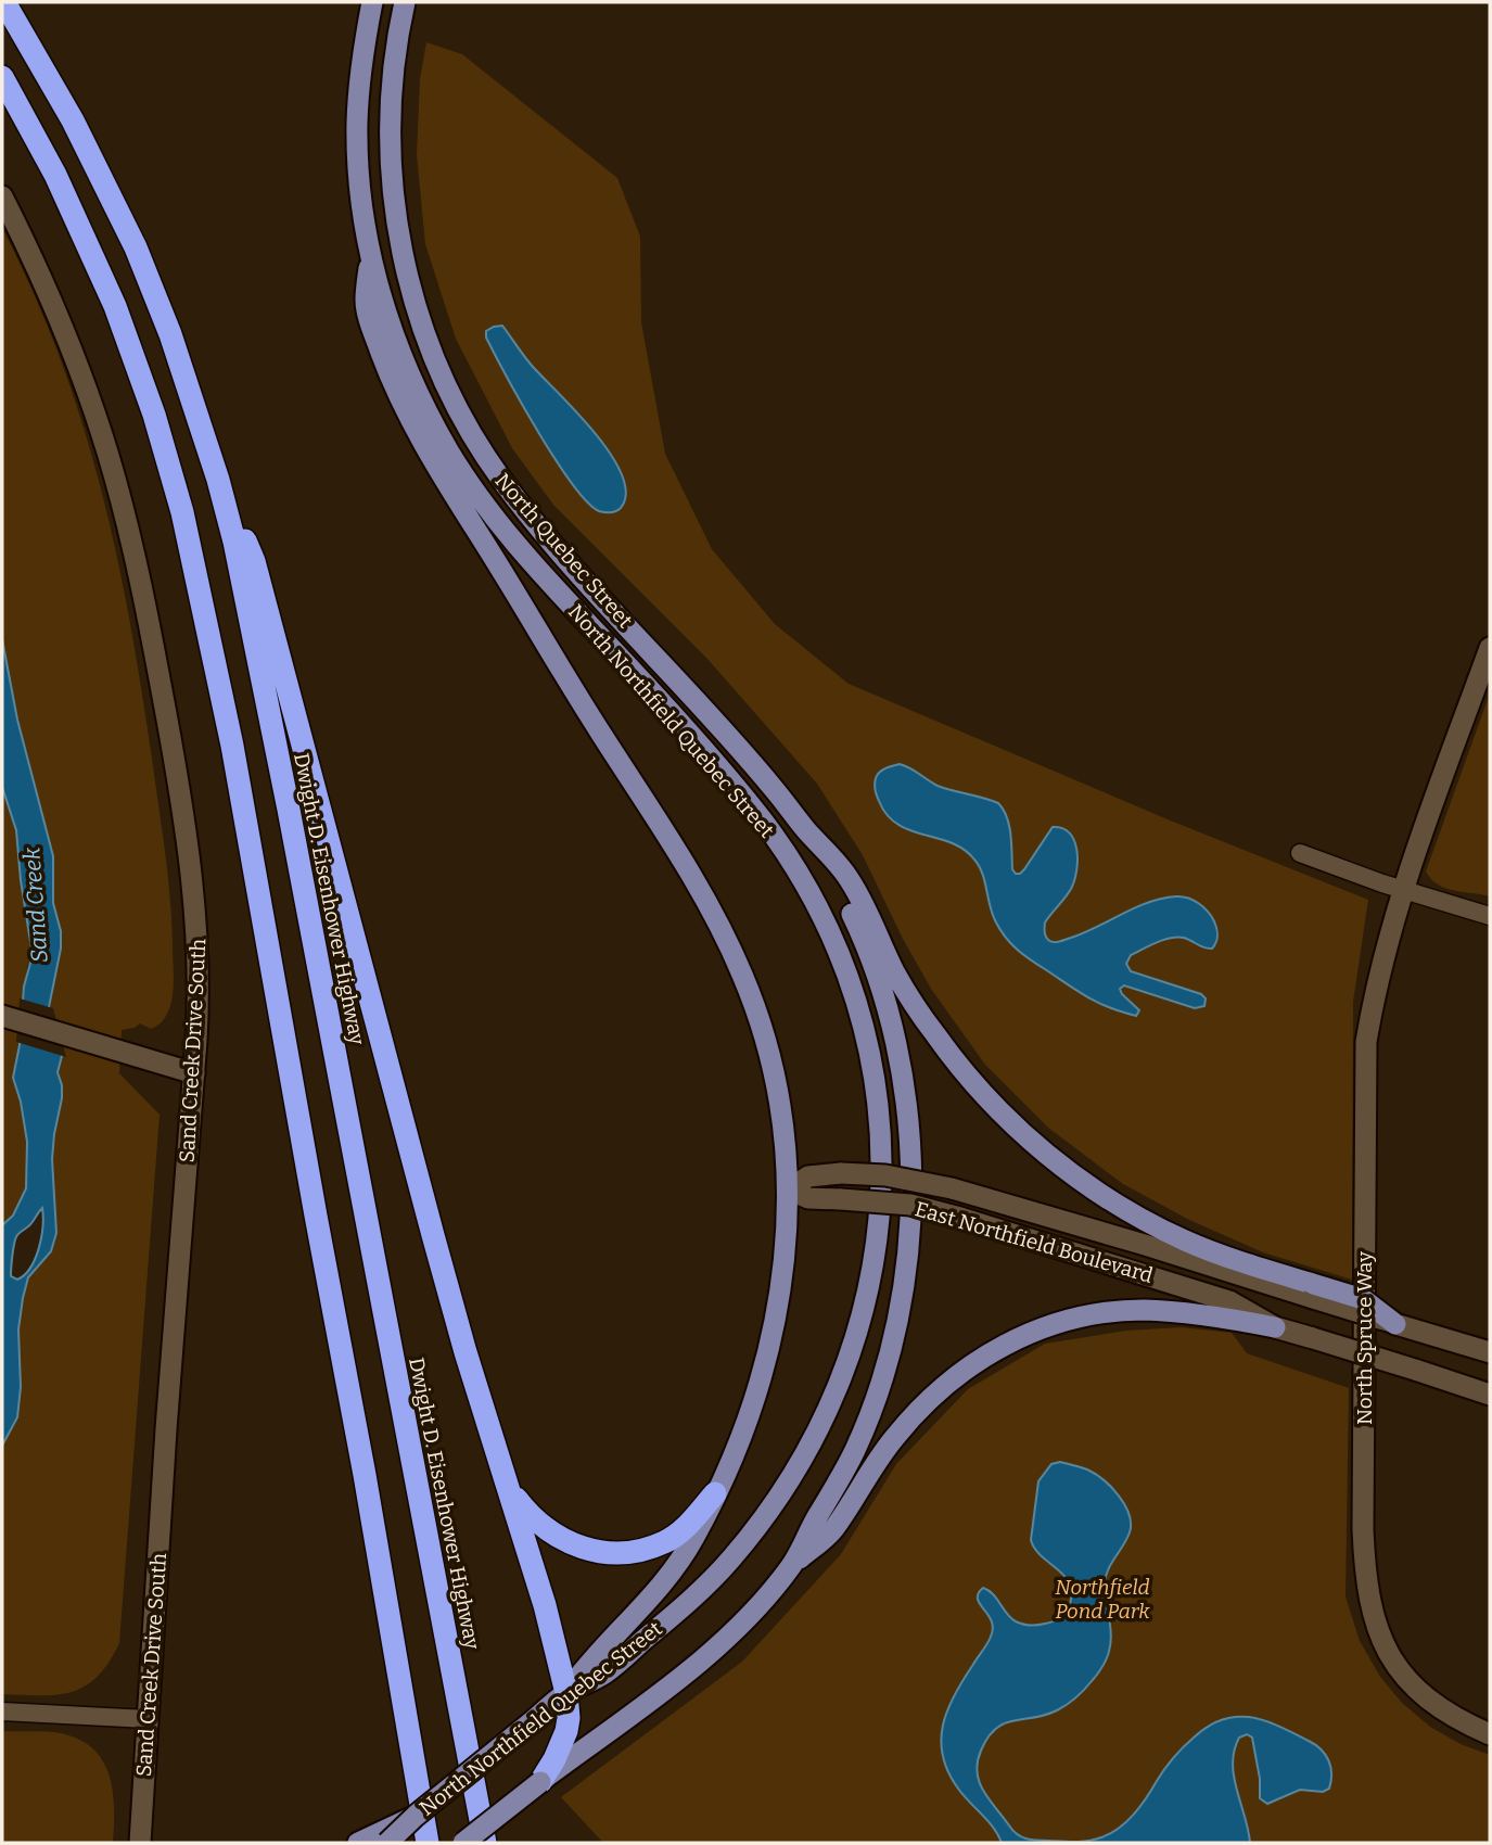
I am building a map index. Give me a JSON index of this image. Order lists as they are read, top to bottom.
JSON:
{
  "streets": {
    "highway": ["Dwight D. Eisenhower Highway"],
    "main road": [
      "North Quebec Street",
      "North Northfield Quebec Street",
      "Sand Creek Drive South",
      "East Northfield Boulevard",
      "North Spruce Way"
    ]
  },
  "crossings": [
    ["North Quebec Street", "North Northfield Quebec Street"]
  ],
  "water": ["Sand Creek"],
  "parks": ["Northfield Pond Park"]
}
